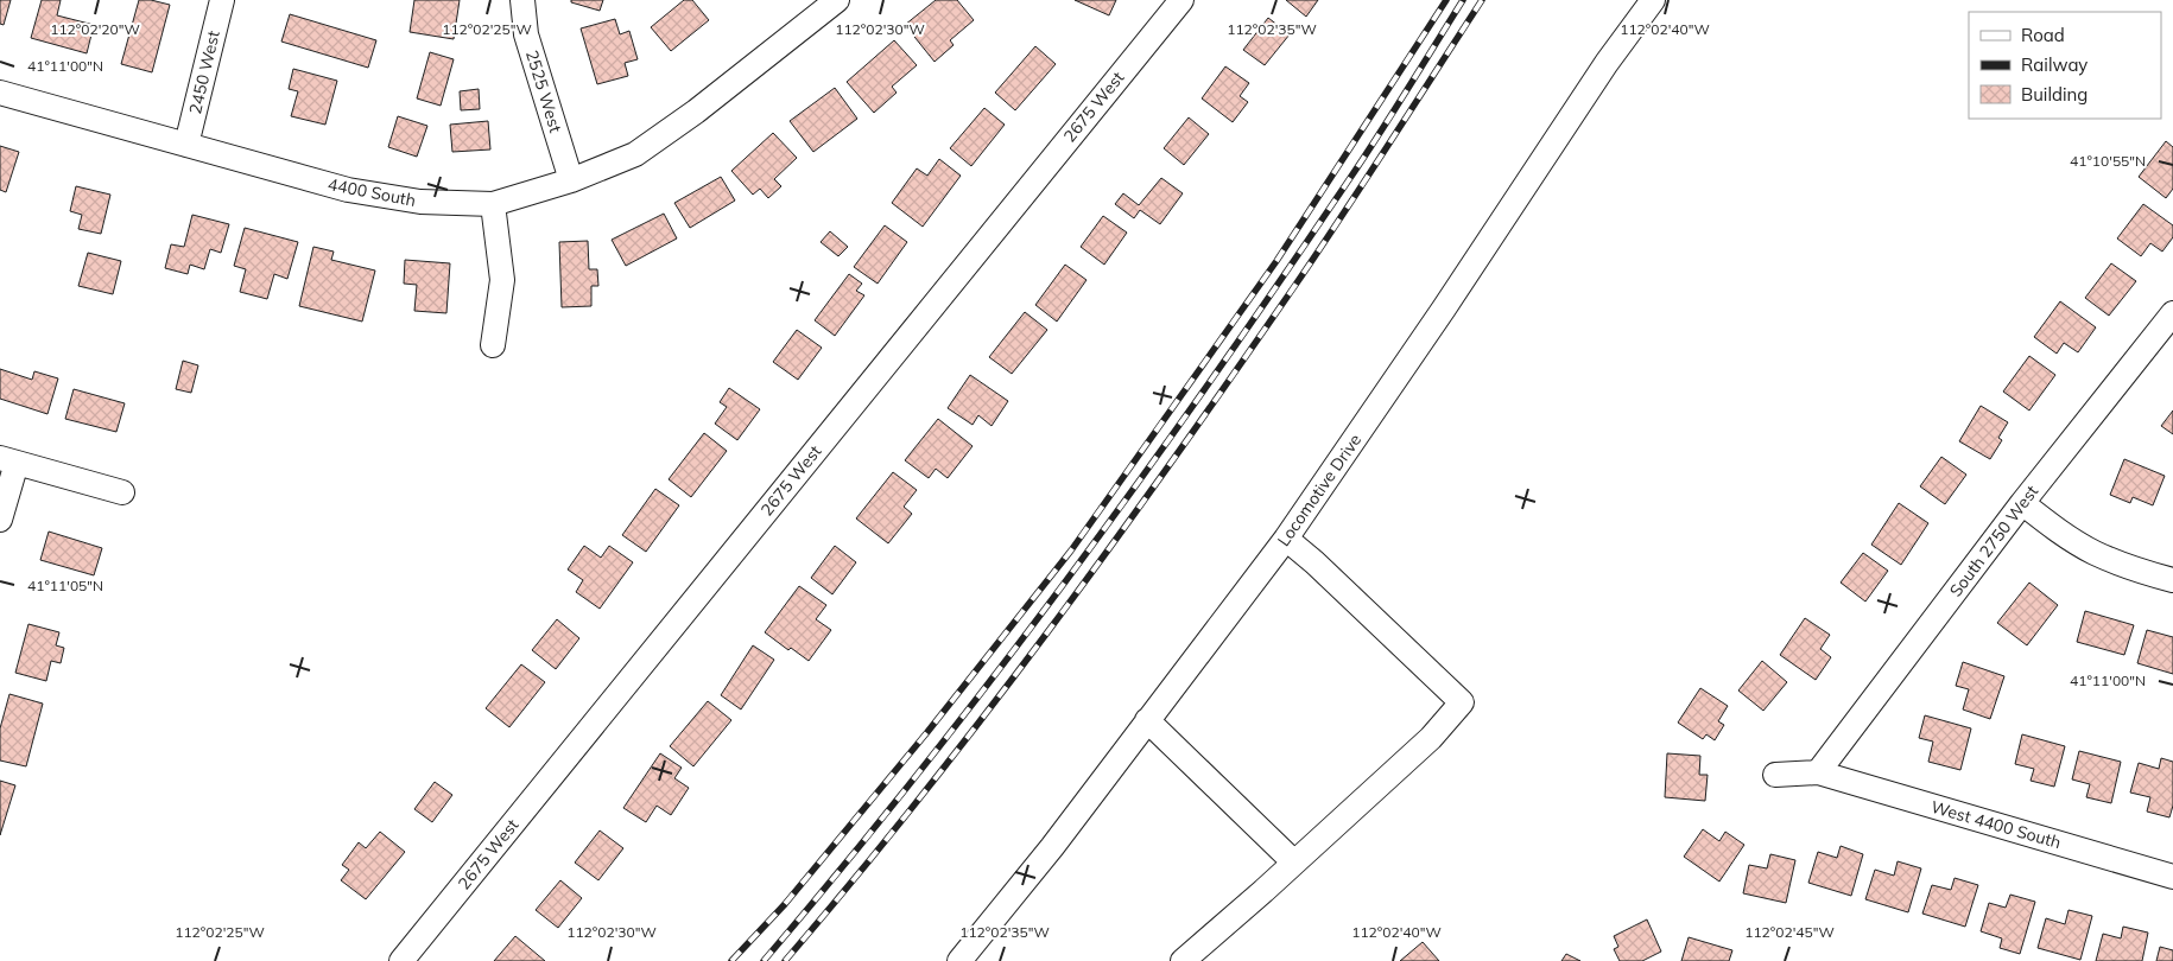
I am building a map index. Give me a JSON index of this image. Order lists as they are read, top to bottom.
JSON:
{
  "streets": {
    "street": [
      "2450 West",
      "2525 West",
      "2675 West",
      "4400 South",
      "Locomotive Drive",
      "South 2750 West",
      "West 4400 South"
    ]
  },
  "crossings": [
    ["2450 West", "4400 South"],
    ["2525 West", "4400 South"],
    ["South 2750 West", "West 4400 South"]
  ],
  "legend": ["Road", "Railway", "Building"],
  "coordinates": [
    "112°02'20\"W",
    "112°02'25\"W",
    "112°02'30\"W",
    "112°02'35\"W",
    "112°02'40\"W",
    "41°11'00\"N",
    "41°10'55\"N",
    "41°11'05\"N",
    "112°02'45\"W"
  ]
}
